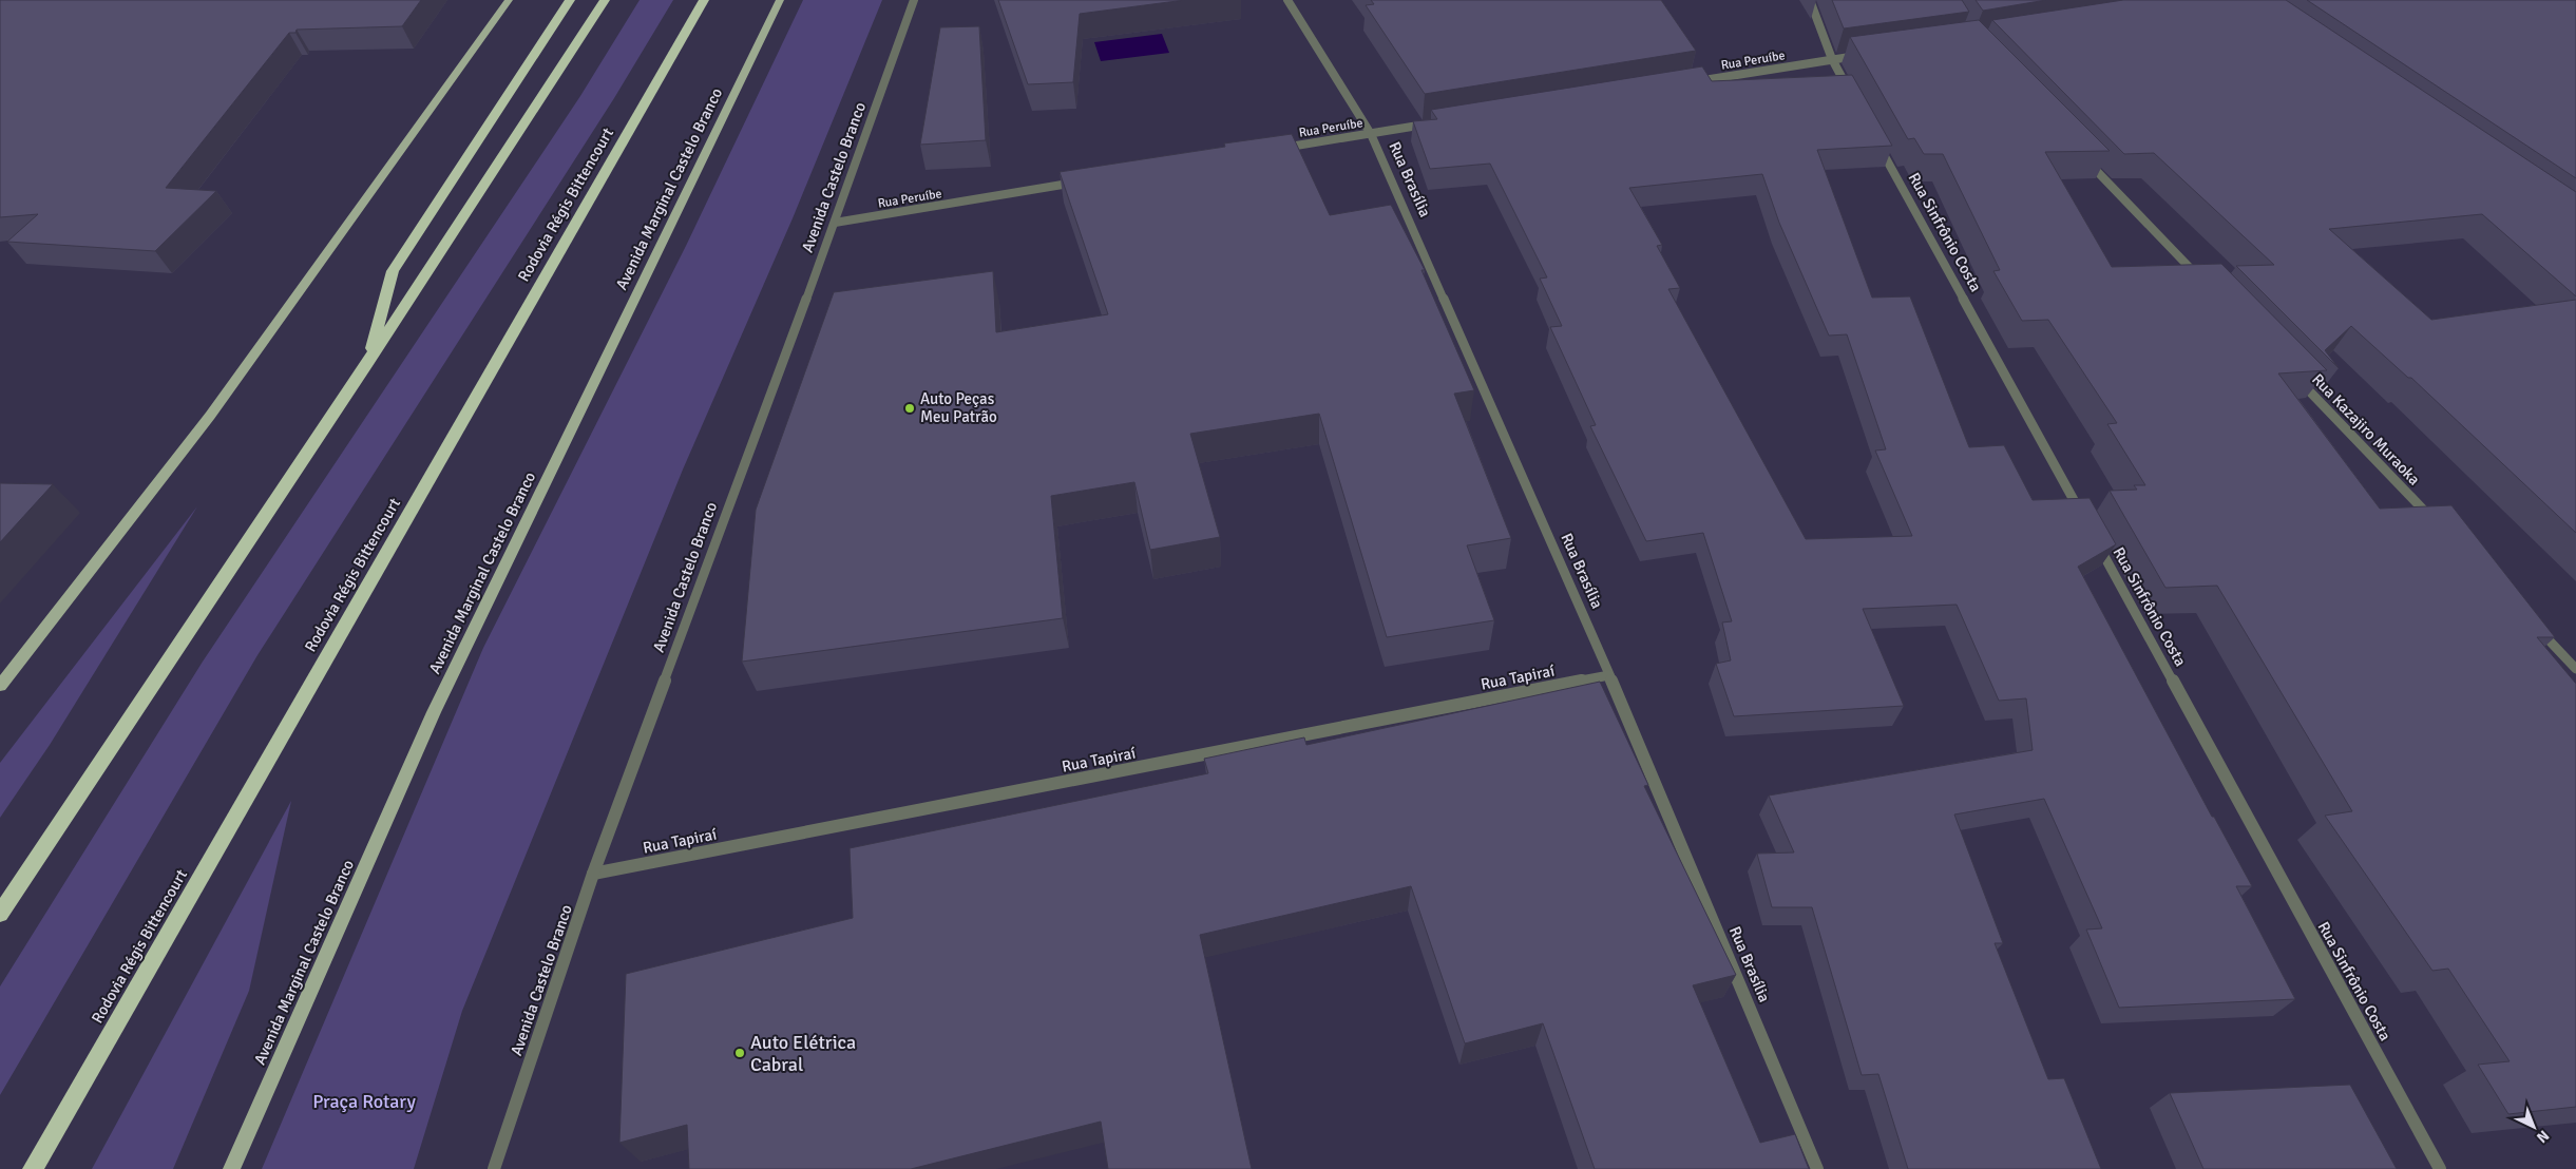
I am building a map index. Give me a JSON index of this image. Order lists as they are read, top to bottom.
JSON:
{
  "streets": {
    "highway": ["Rodovia Régis Bittencourt"],
    "main road": ["Avenida Marginal Castelo Branco"],
    "street": [
      "Rua Peruíbe",
      "Avenida Castelo Branco",
      "Rua Brasília",
      "Rua Sinfrônio Costa",
      "Rua Kazajiro Muraoka",
      "Rua Tapiraí"
    ]
  },
  "crossings": [
    ["Rua Peruíbe", "Avenida Castelo Branco"],
    ["Rua Peruíbe", "Rua Brasília"],
    ["Avenida Castelo Branco", "Rua Tapiraí"],
    ["Rua Brasília", "Rua Tapiraí"]
  ],
  "parks": ["Praça Rotary"],
  "places": ["Auto Peças Meu Patrão", "Auto Elétrica Cabral"],
  "north": "bottom right"
}
